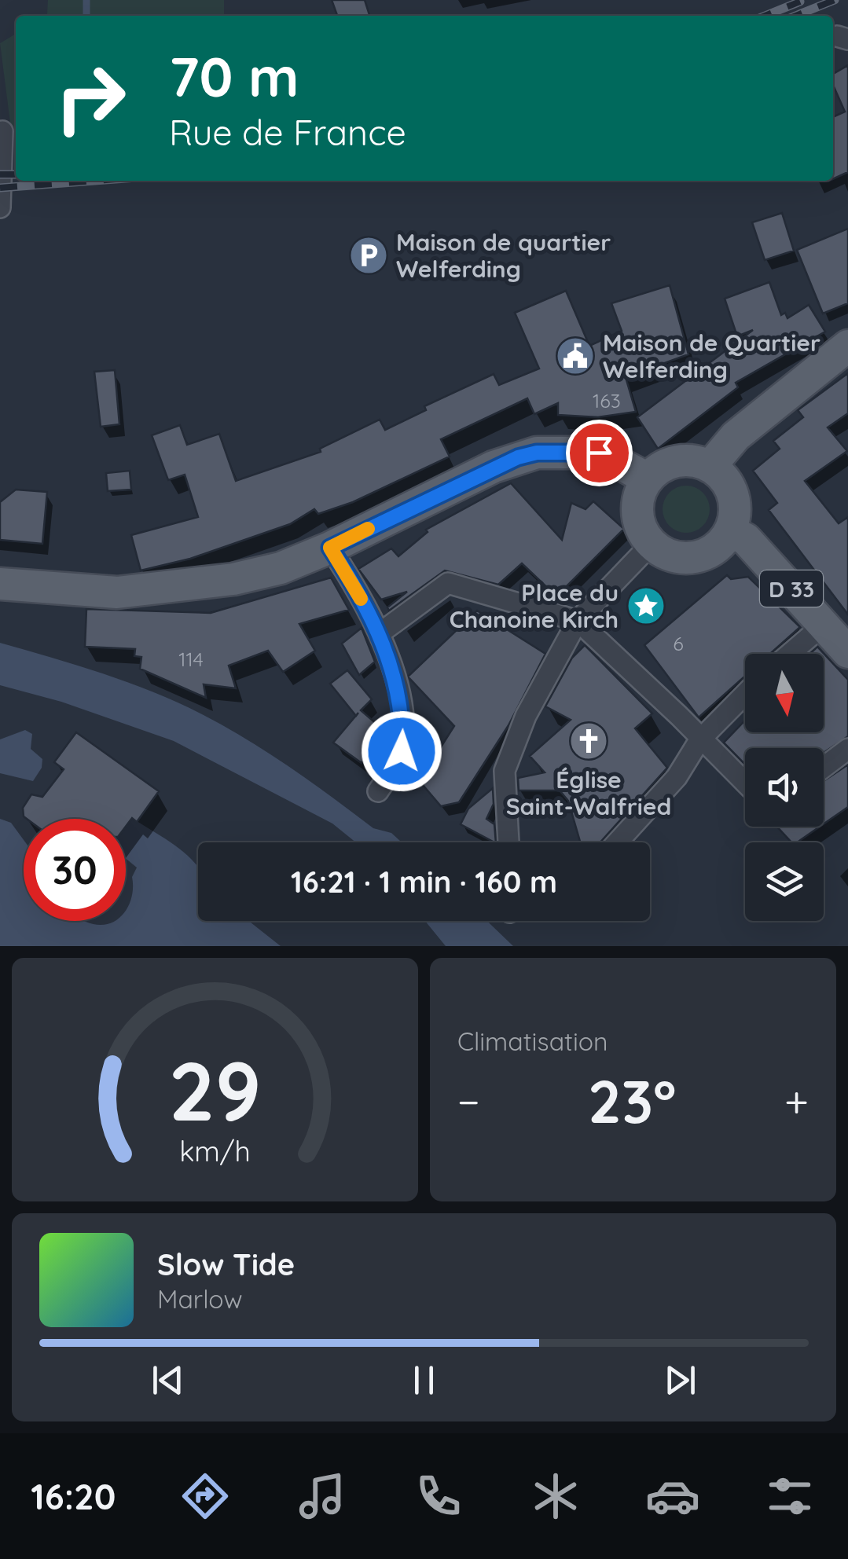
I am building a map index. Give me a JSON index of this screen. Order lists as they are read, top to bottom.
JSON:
{
  "streets": {
    "main road": ["D 33"]
  },
  "places": {
    "parking": ["Maison de quartier Welferding"],
    "public building": ["Maison de Quartier Welferding"],
    "place": ["Place du Chanoine Kirch"],
    "church": ["Église Saint-Walfried"]
  },
  "house_numbers": ["163", "6", "114"],
  "north": "bottom",
  "page": {
    "turn": ["70 m", "Rue de France"],
    "limit": "30",
    "trip": "16:21 · 1 min · 160 m",
    "tile": "Climatisation",
    "heat": ["−", "23°", "+"],
    "song": ["Slow Tide", "Marlow"],
    "tabs": "16:20",
    "gauge": ["29", "km/h"]
  }
}
